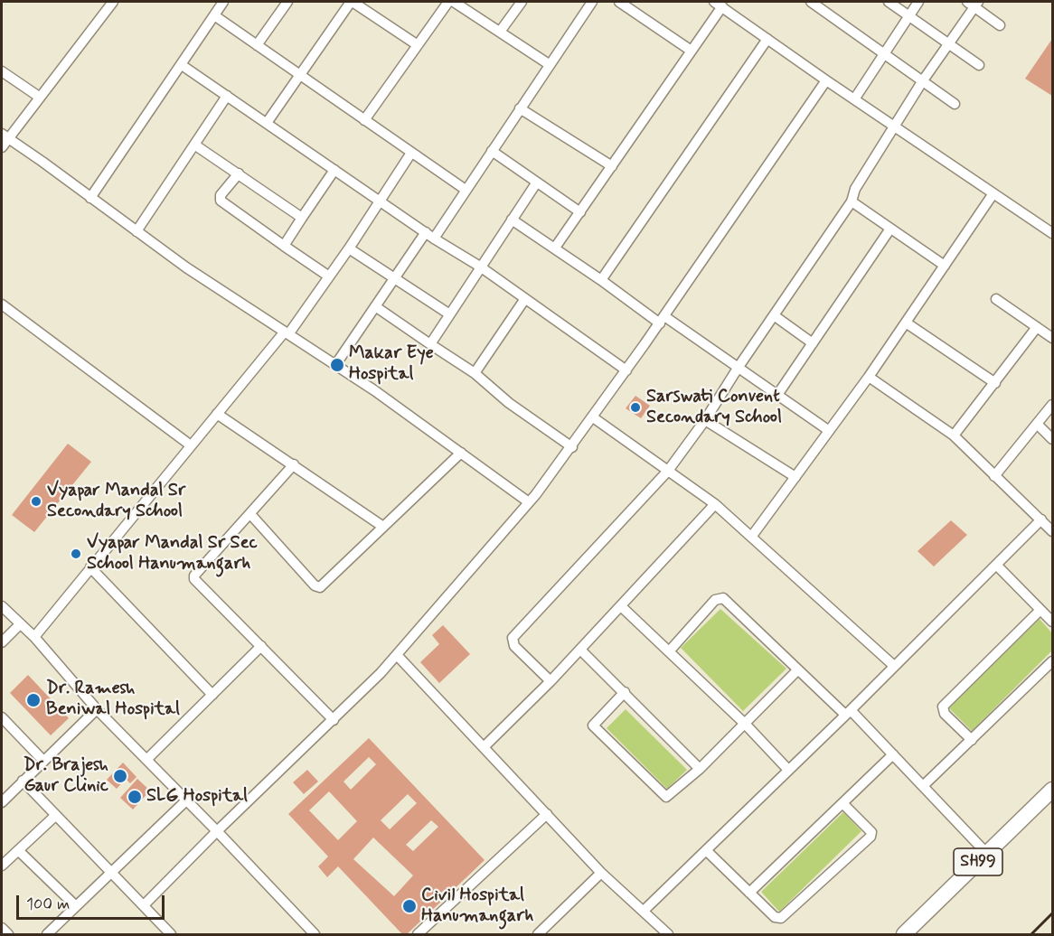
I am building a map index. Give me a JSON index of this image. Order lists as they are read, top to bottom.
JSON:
{
  "streets": {
    "main road": ["SH99"]
  },
  "places": [
    "Makar Eye Hospital",
    "Sarswati Convent Secondary School",
    "Vyapar Mandal Sr Secondary School",
    "Vyapar Mandal Sr Sec School Hanumangarh",
    "Dr. Ramesh Beniwal Hospital",
    "Dr. Brajesh Gaur Clinic",
    "SLG Hospital",
    "Civil Hospital Hanumangarh"
  ],
  "scale_bar": "100 m"
}
